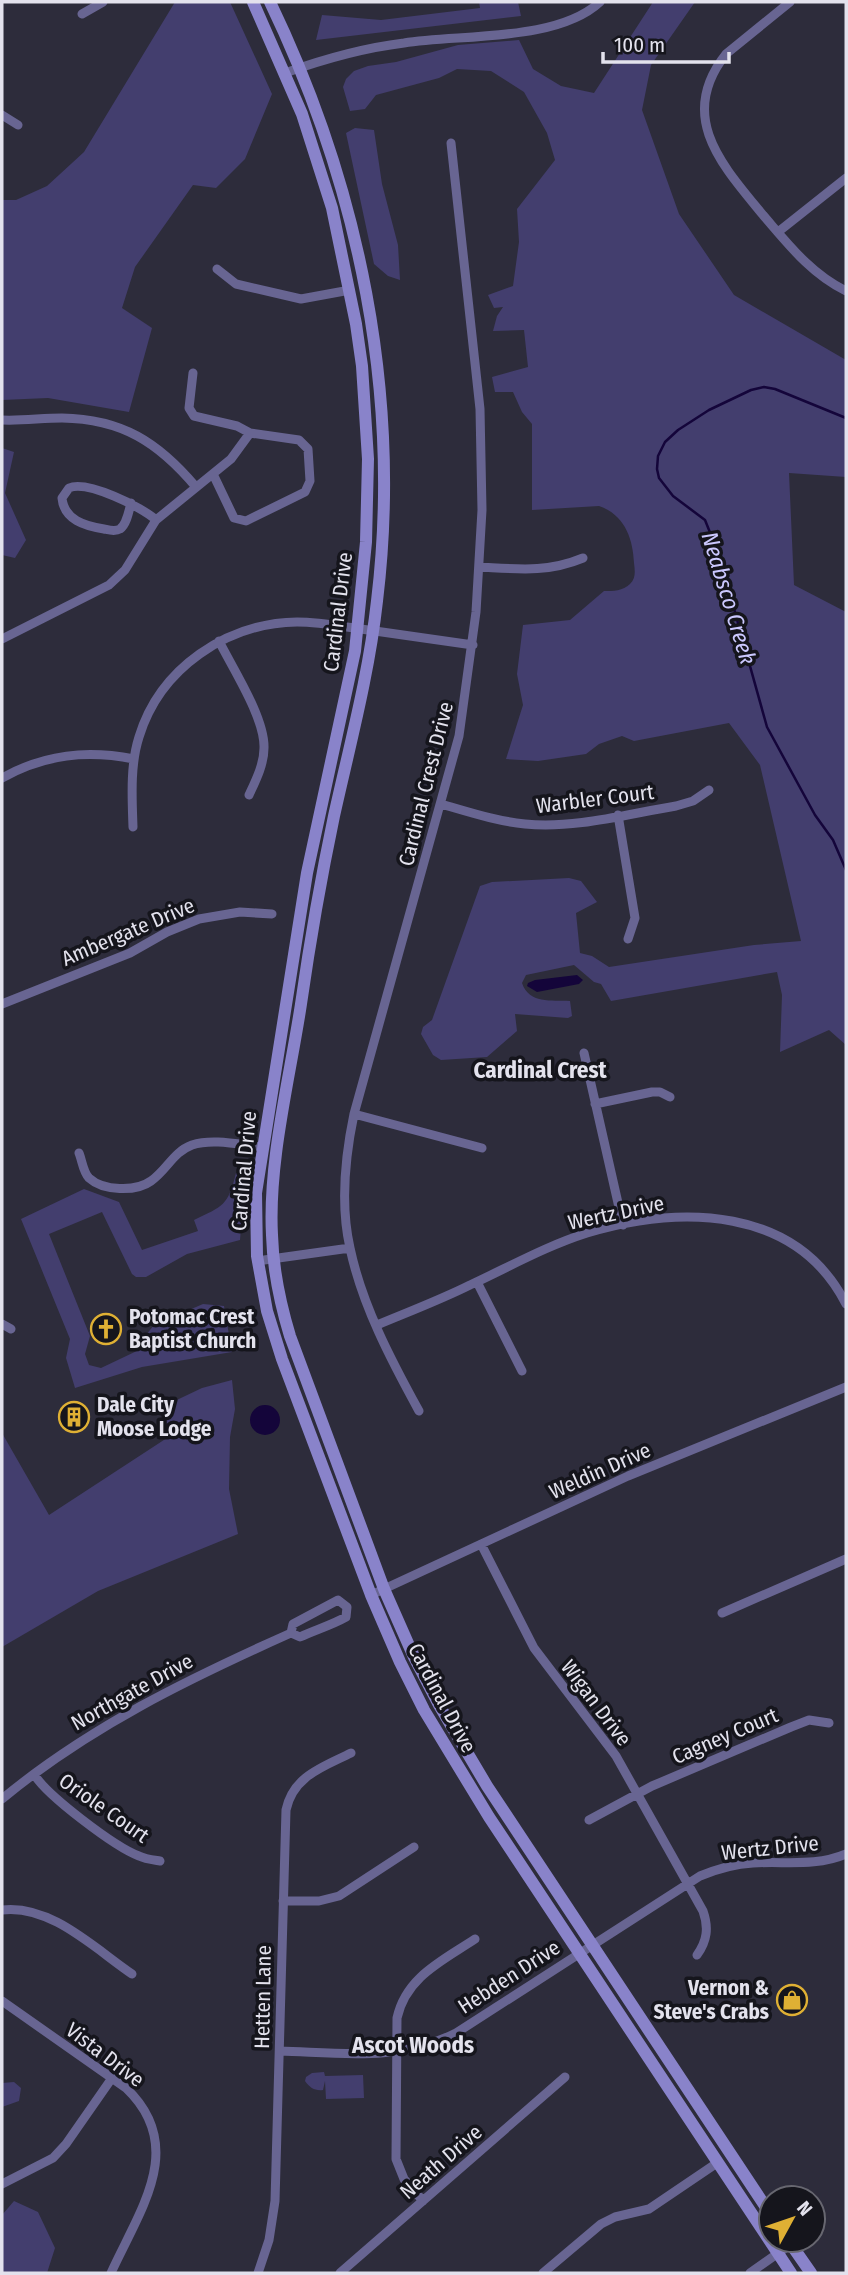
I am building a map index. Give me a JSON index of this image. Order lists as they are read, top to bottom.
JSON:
{
  "streets": {
    "main road": ["Cardinal Drive"],
    "street": [
      "Cardinal Crest Drive",
      "Warbler Court",
      "Ambergate Drive",
      "Wertz Drive",
      "Weldin Drive",
      "Northgate Drive",
      "Wigan Drive",
      "Cagney Court",
      "Oriole Court",
      "Hebden Drive",
      "Hetten Lane",
      "Vista Drive",
      "Neath Drive"
    ]
  },
  "crossings": [
    ["Cardinal Drive", "Wertz Drive"],
    ["Cardinal Drive", "Weldin Drive"],
    ["Cardinal Drive", "Hebden Drive"],
    ["Cardinal Crest Drive", "Warbler Court"],
    ["Cardinal Crest Drive", "Wertz Drive"],
    ["Wertz Drive", "Wigan Drive"],
    ["Wertz Drive", "Hebden Drive"],
    ["Weldin Drive", "Wigan Drive"],
    ["Northgate Drive", "Oriole Court"],
    ["Wigan Drive", "Cagney Court"],
    ["Hebden Drive", "Hetten Lane"]
  ],
  "districts": ["Cardinal Crest", "Ascot Woods"],
  "water": ["Neabsco Creek"],
  "places": {
    "church": ["Potomac Crest Baptist Church"],
    "building": ["Dale City Moose Lodge"],
    "shop": ["Vernon & Steve's Crabs"]
  },
  "scale_bar": "100 m",
  "north": "top right"
}
